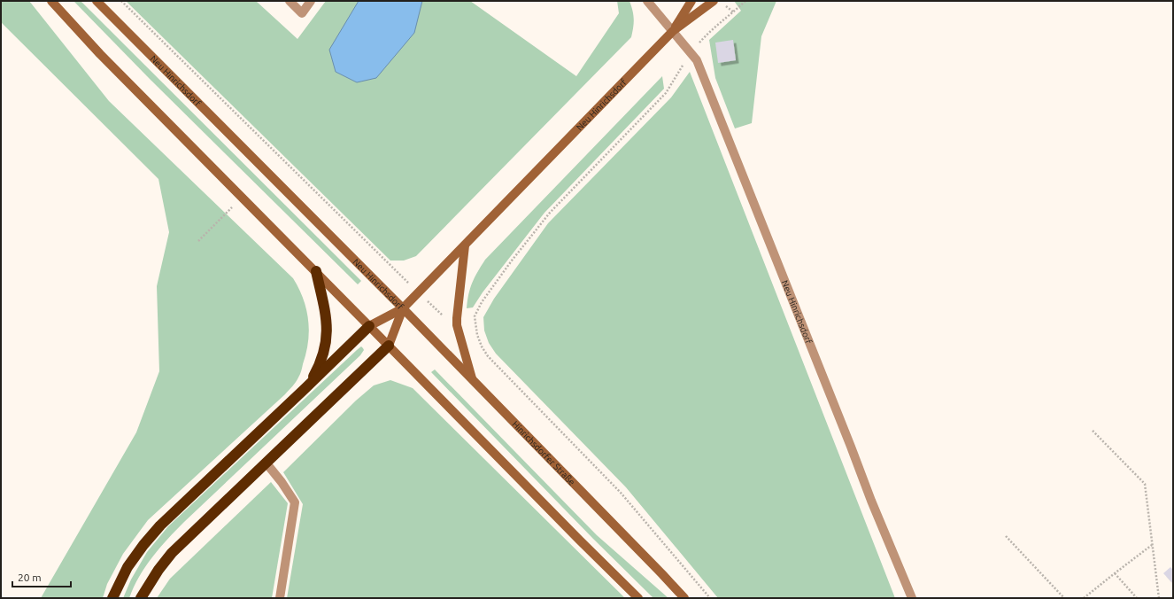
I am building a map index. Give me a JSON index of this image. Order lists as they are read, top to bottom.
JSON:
{
  "streets": {
    "main road": ["Neu Hinrichsdorf", "Hinrichsdorfer Straße"]
  },
  "crossings": [
    ["Neu Hinrichsdorf", "Hinrichsdorfer Straße"]
  ],
  "scale_bar": "20 m"
}
